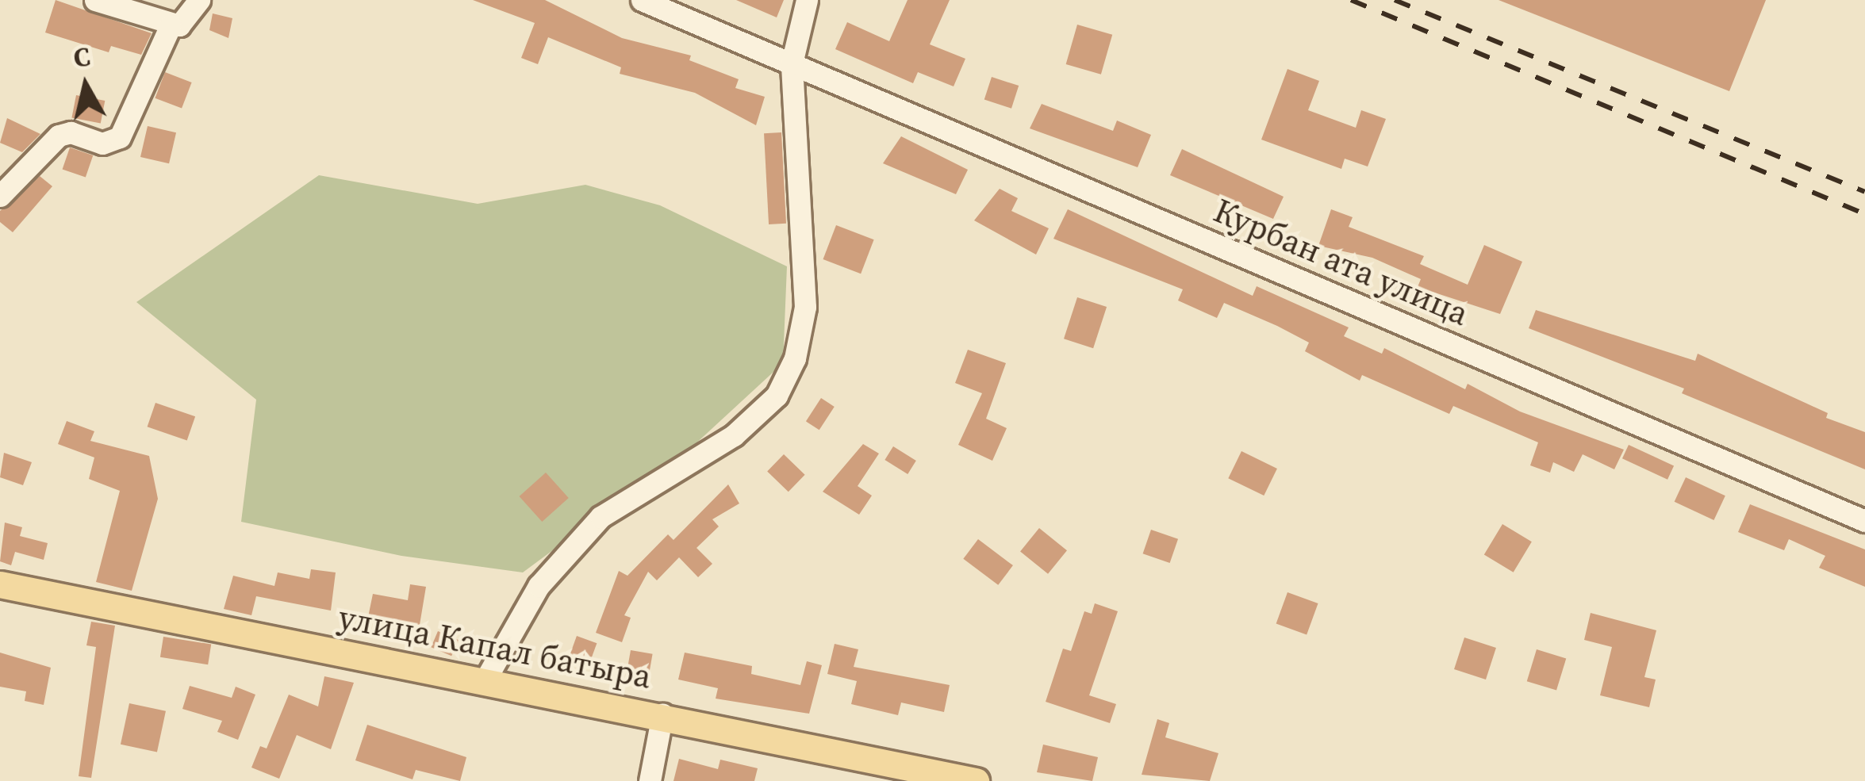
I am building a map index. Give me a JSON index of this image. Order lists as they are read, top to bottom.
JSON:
{
  "streets": {
    "main road": ["улица Капал батыра"],
    "street": ["Курбан ата улица"]
  },
  "north": "top"
}
